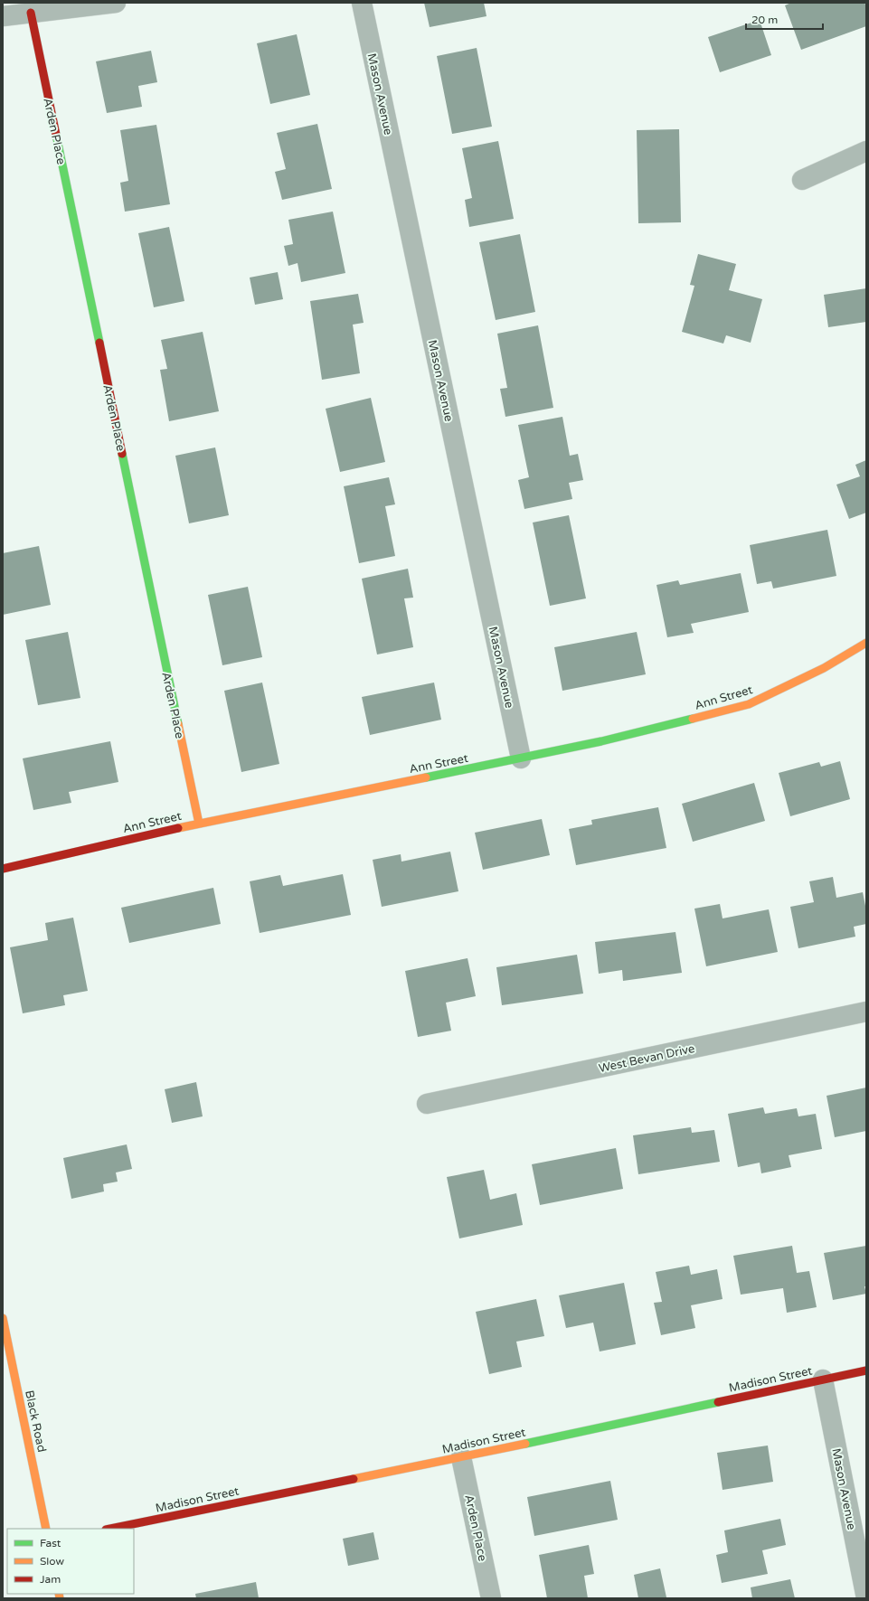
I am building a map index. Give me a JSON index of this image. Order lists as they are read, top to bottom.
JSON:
{
  "streets": {
    "street": [
      "Mason Avenue",
      "Arden Place",
      "Ann Street",
      "West Bevan Drive",
      "Madison Street",
      "Black Road"
    ]
  },
  "crossings": [
    ["Mason Avenue", "Ann Street"],
    ["Mason Avenue", "Madison Street"],
    ["Arden Place", "Ann Street"],
    ["Arden Place", "Madison Street"]
  ],
  "legend": ["Fast", "Slow", "Jam"],
  "scale_bar": "20 m"
}
